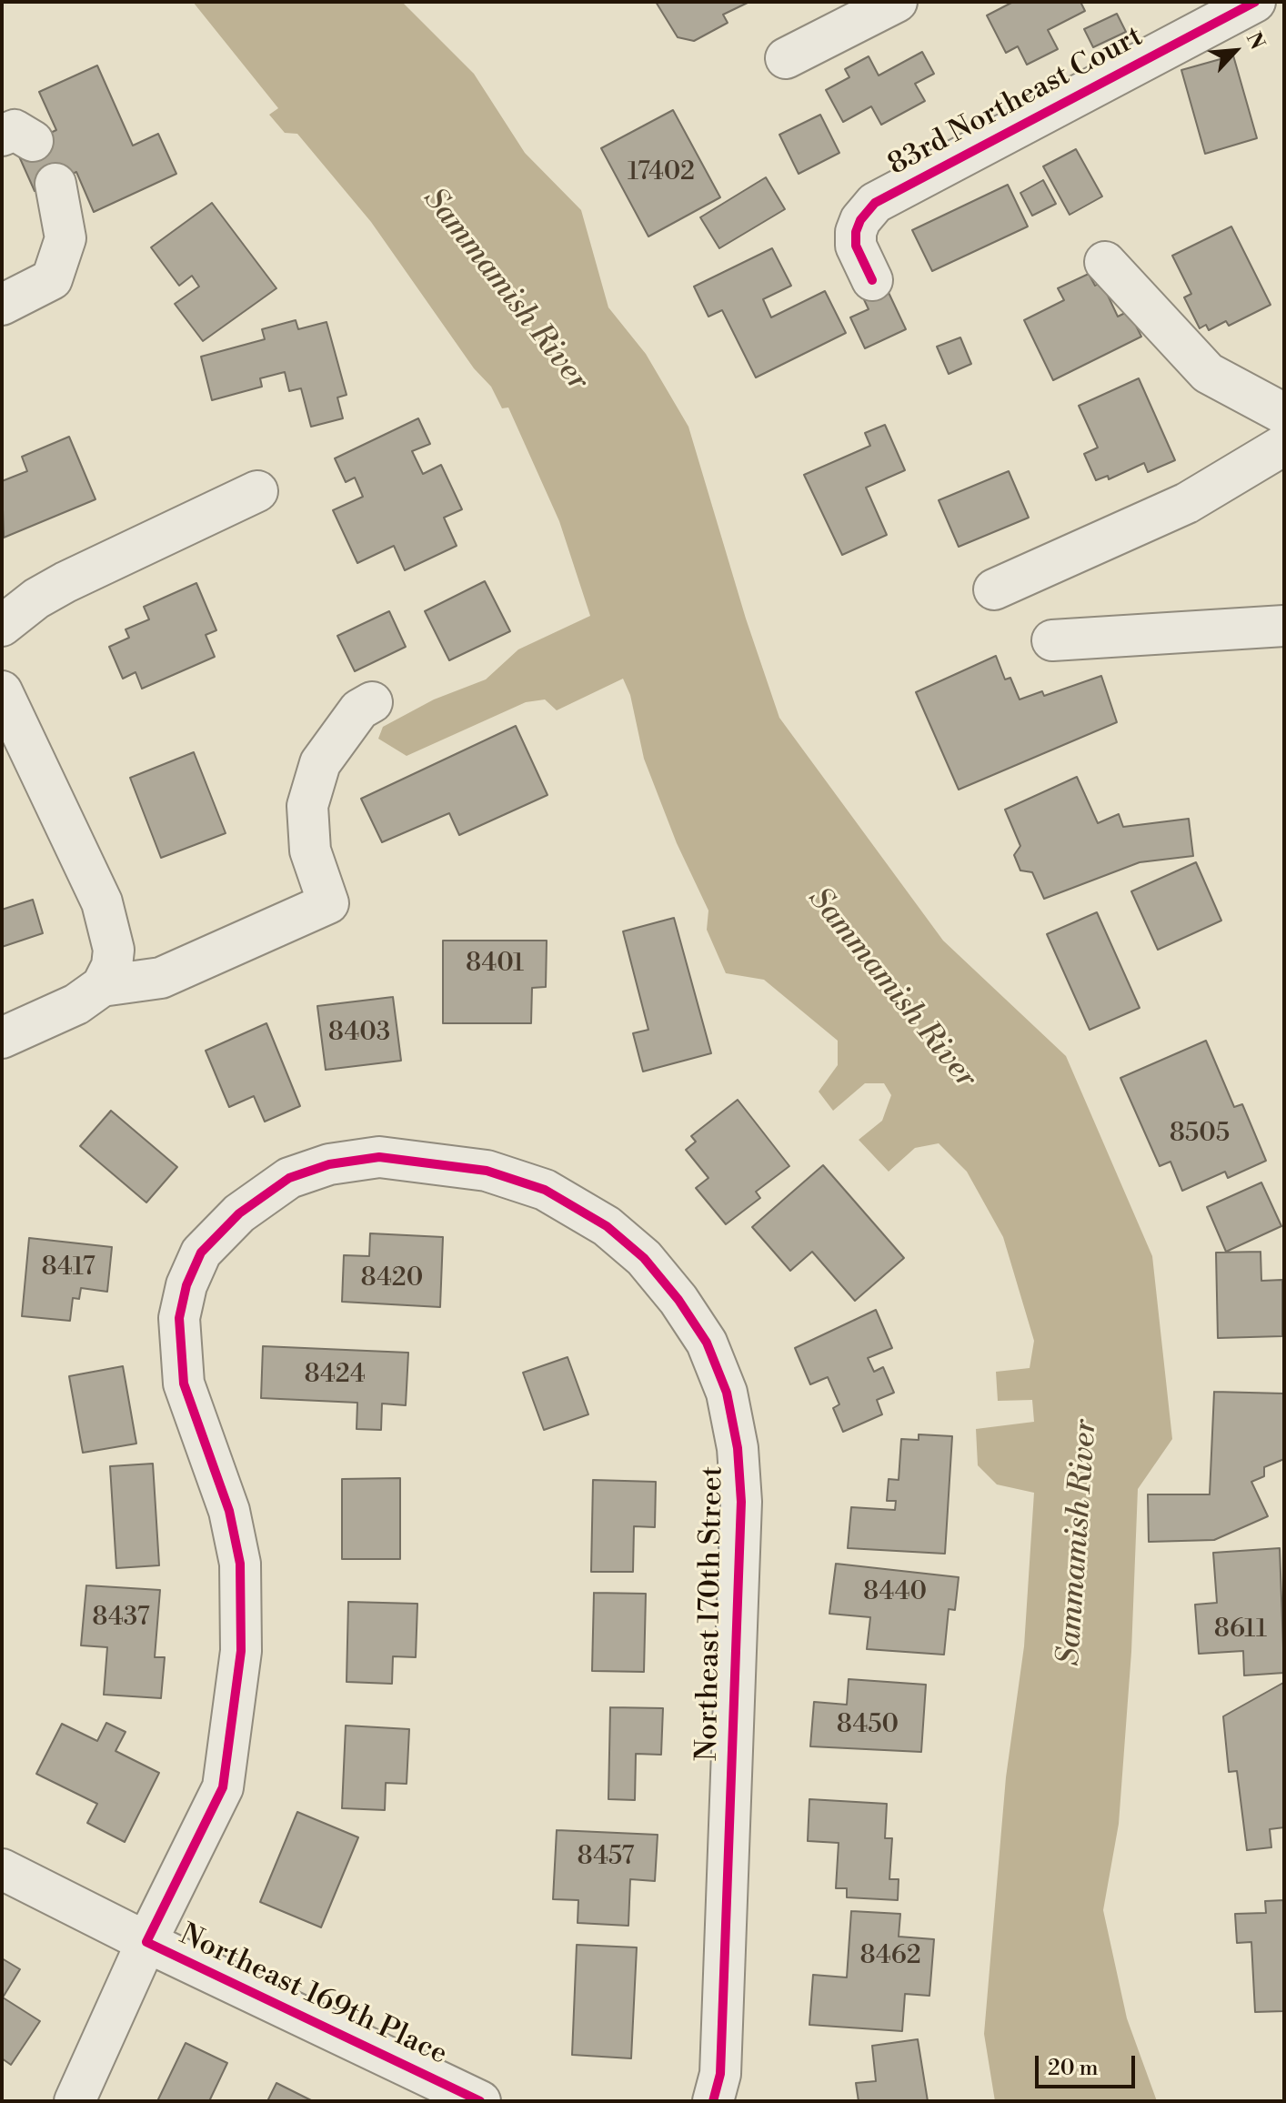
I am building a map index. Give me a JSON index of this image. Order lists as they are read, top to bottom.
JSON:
{
  "streets": {
    "street": ["83rd Northeast Court", "Northeast 170th Street", "Northeast 169th Place"]
  },
  "crossings": [
    ["Northeast 170th Street", "Northeast 169th Place"]
  ],
  "water": ["Sammamish River"],
  "house_numbers": [
    "17402",
    "8401",
    "8403",
    "8505",
    "8417",
    "8420",
    "8424",
    "8440",
    "8437",
    "8611",
    "8450",
    "8457",
    "8462"
  ],
  "scale_bar": "20 m",
  "north": "top right"
}
